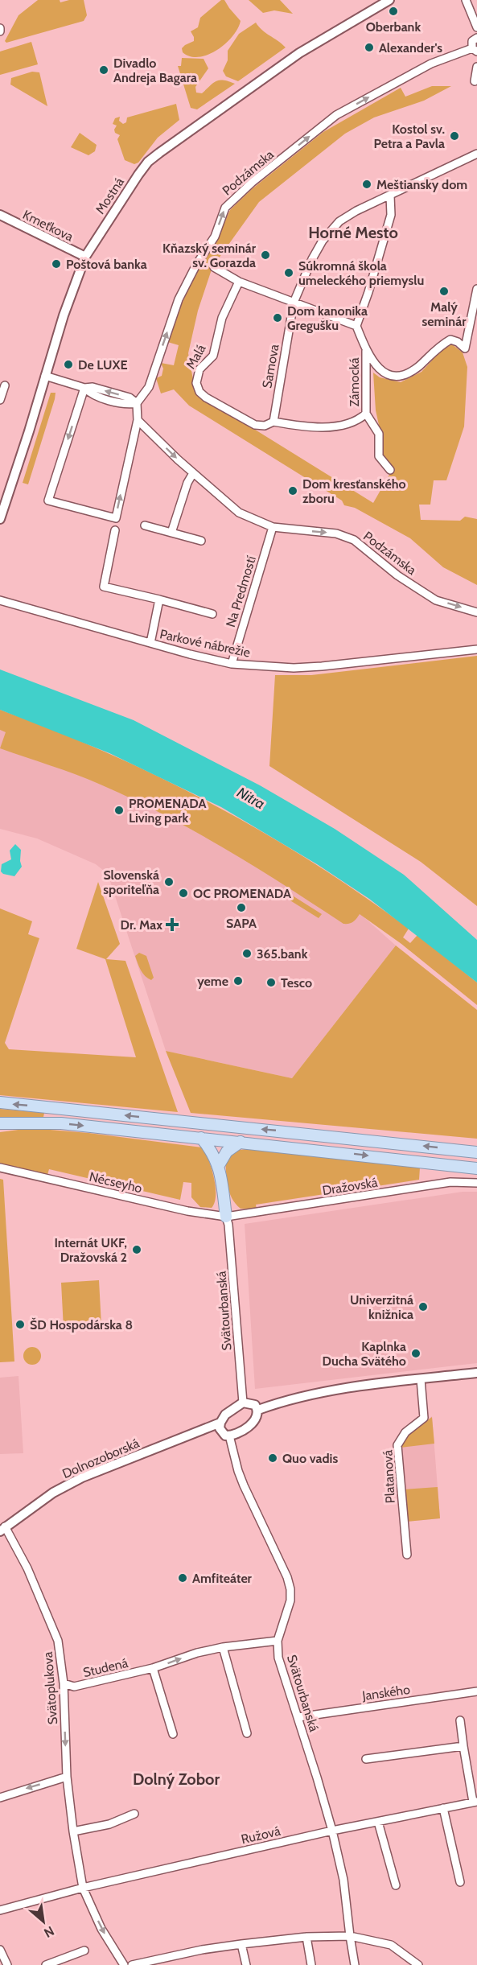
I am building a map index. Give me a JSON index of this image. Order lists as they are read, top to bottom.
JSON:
{
  "streets": {
    "street": [
      "Podzámska",
      "Mostná",
      "Kmeťkova",
      "Malá",
      "Samova",
      "Zámocká",
      "Na Predmostí",
      "Parkové nábrežie",
      "Nécseyho",
      "Dražovská",
      "Svätourbanská",
      "Dolnozoborská",
      "Platanová",
      "Studená",
      "Svätoplukova",
      "Janského",
      "Ružová"
    ]
  },
  "crossings": [
    ["Podzámska", "Na Predmostí"],
    ["Mostná", "Kmeťkova"],
    ["Malá", "Samova"],
    ["Malá", "Zámocká"],
    ["Samova", "Zámocká"],
    ["Na Predmostí", "Parkové nábrežie"],
    ["Nécseyho", "Dražovská"],
    ["Nécseyho", "Svätourbanská"],
    ["Dražovská", "Svätourbanská"],
    ["Svätourbanská", "Dolnozoborská"],
    ["Svätourbanská", "Studená"],
    ["Svätourbanská", "Janského"],
    ["Svätourbanská", "Ružová"],
    ["Dolnozoborská", "Svätoplukova"],
    ["Studená", "Svätoplukova"],
    ["Svätoplukova", "Ružová"]
  ],
  "one_way": ["Svätoplukova"],
  "districts": ["Horné Mesto", "Dolný Zobor"],
  "water": ["Nitra"],
  "places": {
    "other": [
      "Oberbank",
      "Alexander's",
      "Divadlo Andreja Bagara",
      "Kostol sv. Petra a Pavla",
      "Meštiansky dom",
      "Kňazský seminár sv. Gorazda",
      "Poštová banka",
      "Súkromná škola umeleckého priemyslu",
      "Malý seminár",
      "Dom kanonika Gregušku",
      "De LUXE",
      "Dom kresťanského zboru",
      "PROMENADA Living park",
      "Slovenská sporiteľňa",
      "OC PROMENADA",
      "SAPA",
      "365.bank",
      "yeme",
      "Tesco",
      "Internát UKF, Dražovská 2",
      "Univerzitná knižnica",
      "ŠD Hospodárska 8",
      "Kaplnka Ducha Svätého",
      "Quo vadis",
      "Amfiteáter"
    ],
    "health": ["Dr. Max"]
  },
  "north": "bottom right"
}
